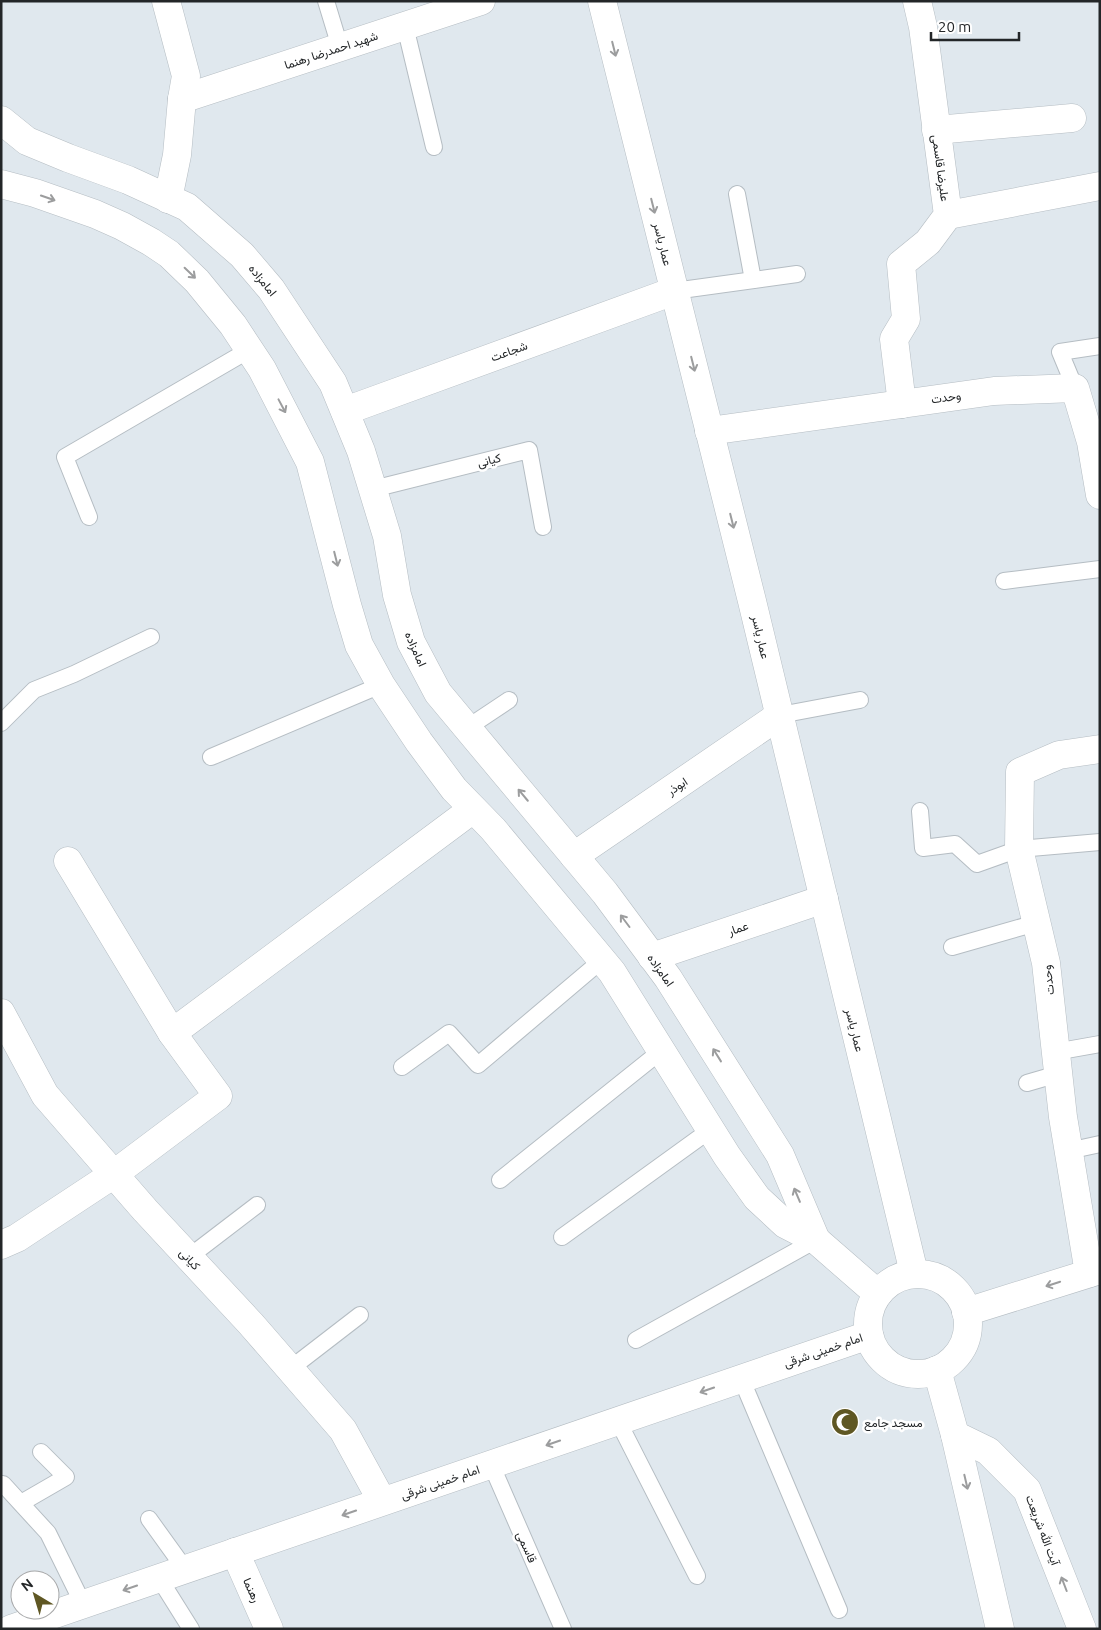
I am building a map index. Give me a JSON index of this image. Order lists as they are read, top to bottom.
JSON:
{
  "streets": {
    "street": [
      "شهید احمدرضا رهنما",
      "علیرضا قاسمی",
      "عمار یاسر",
      "امامزاده",
      "شجاعت",
      "وحدت",
      "کیانی",
      "ابوذر",
      "عمار",
      "امام خمینی شرقی",
      "آیت الله شریعت",
      "رهنما"
    ],
    "lane": ["قاسمی"]
  },
  "crossings": [
    ["علیرضا قاسمی", "وحدت"],
    ["عمار یاسر", "امامزاده"],
    ["عمار یاسر", "شجاعت"],
    ["عمار یاسر", "وحدت"],
    ["عمار یاسر", "ابوذر"],
    ["عمار یاسر", "عمار"],
    ["عمار یاسر", "امام خمینی شرقی"],
    ["امامزاده", "شجاعت"],
    ["امامزاده", "کیانی"],
    ["امامزاده", "ابوذر"],
    ["امامزاده", "عمار"],
    ["امامزاده", "امام خمینی شرقی"],
    ["کیانی", "امام خمینی شرقی"],
    ["امام خمینی شرقی", "قاسمی"],
    ["امام خمینی شرقی", "رهنما"]
  ],
  "one_way": ["عمار یاسر", "امام خمینی شرقی"],
  "places": {
    "mosque": ["مسجد جامع"]
  },
  "scale_bar": "20 m",
  "north": "top left"
}
